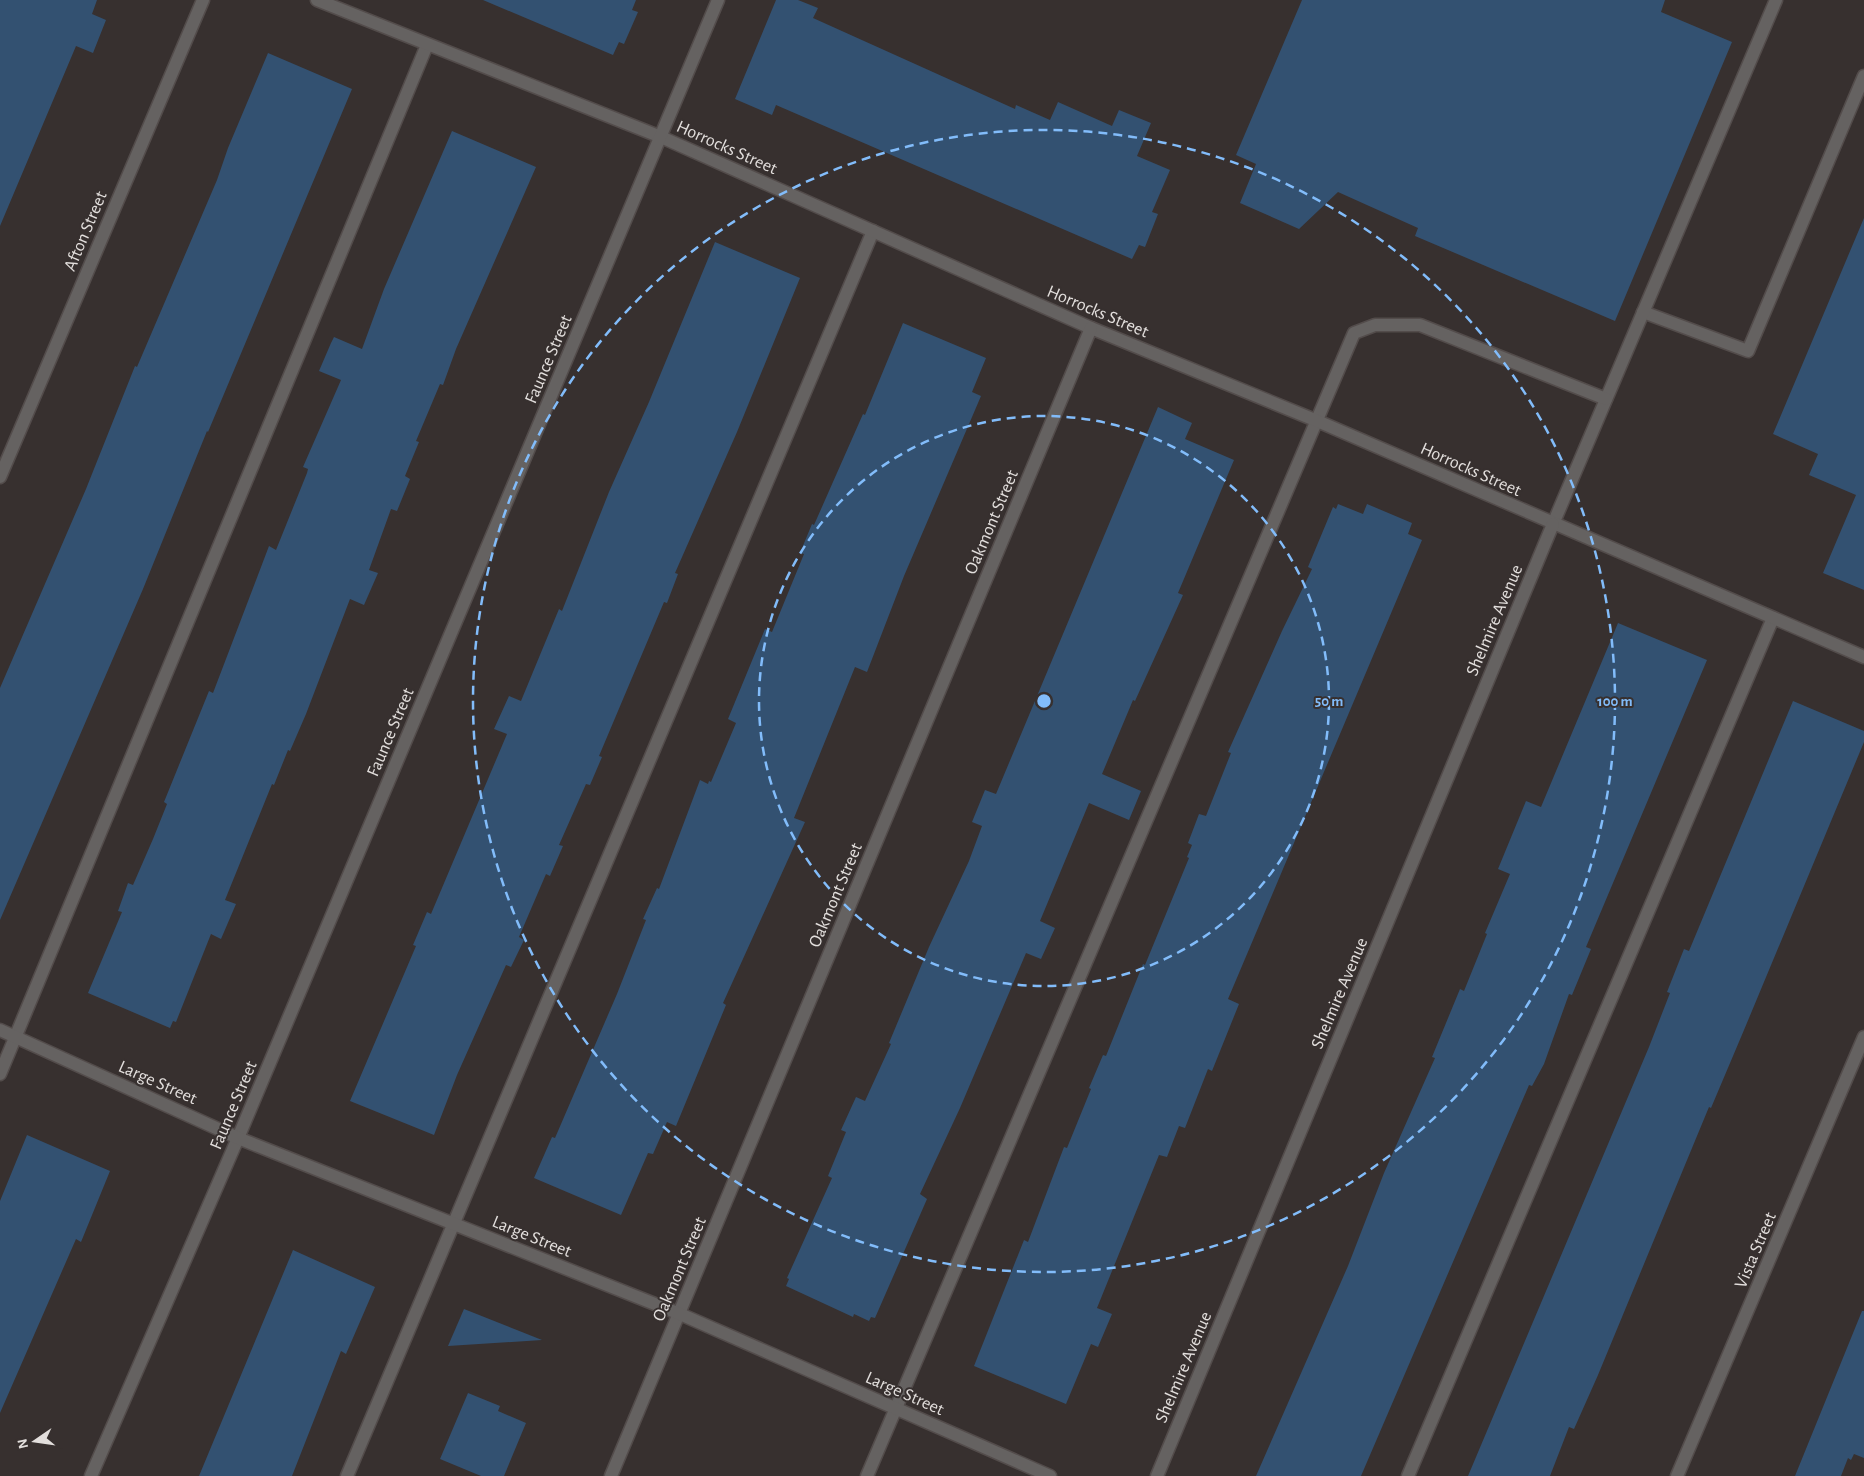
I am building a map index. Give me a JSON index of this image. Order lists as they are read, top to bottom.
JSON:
{
  "streets": {
    "street": [
      "Horrocks Street",
      "Afton Street",
      "Faunce Street",
      "Oakmont Street",
      "Shelmire Avenue",
      "Large Street",
      "Vista Street"
    ]
  },
  "crossings": [
    ["Horrocks Street", "Faunce Street"],
    ["Horrocks Street", "Oakmont Street"],
    ["Horrocks Street", "Shelmire Avenue"],
    ["Faunce Street", "Large Street"],
    ["Oakmont Street", "Large Street"]
  ],
  "north": "left",
  "rings": ["50 m", "100 m"]
}
